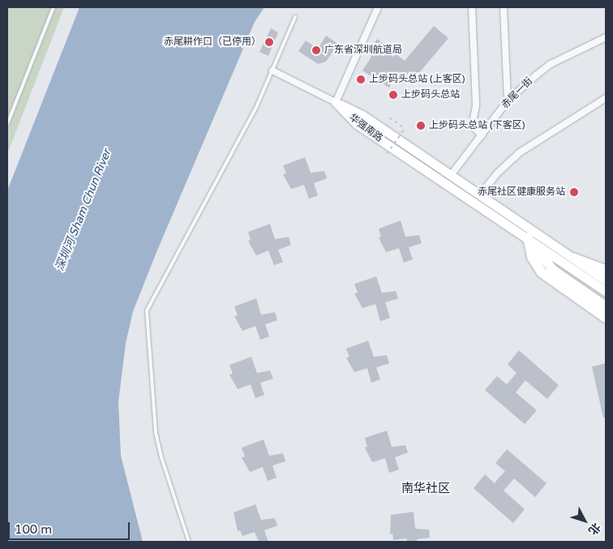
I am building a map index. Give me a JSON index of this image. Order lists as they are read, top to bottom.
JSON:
{
  "streets": {
    "main road": ["华强南路"],
    "street": ["赤尾一街"]
  },
  "crossings": [
    ["赤尾一街", "华强南路"]
  ],
  "districts": ["南华社区"],
  "water": ["深圳河 Sham Chun River"],
  "places": [
    "赤尾耕作口（已停用）",
    "广东省深圳航道局",
    "上步码头总站 (上客区)",
    "上步码头总站",
    "上步码头总站 (下客区)",
    "赤尾社区健康服务站"
  ],
  "scale_bar": "100 m",
  "north": "bottom right"
}
